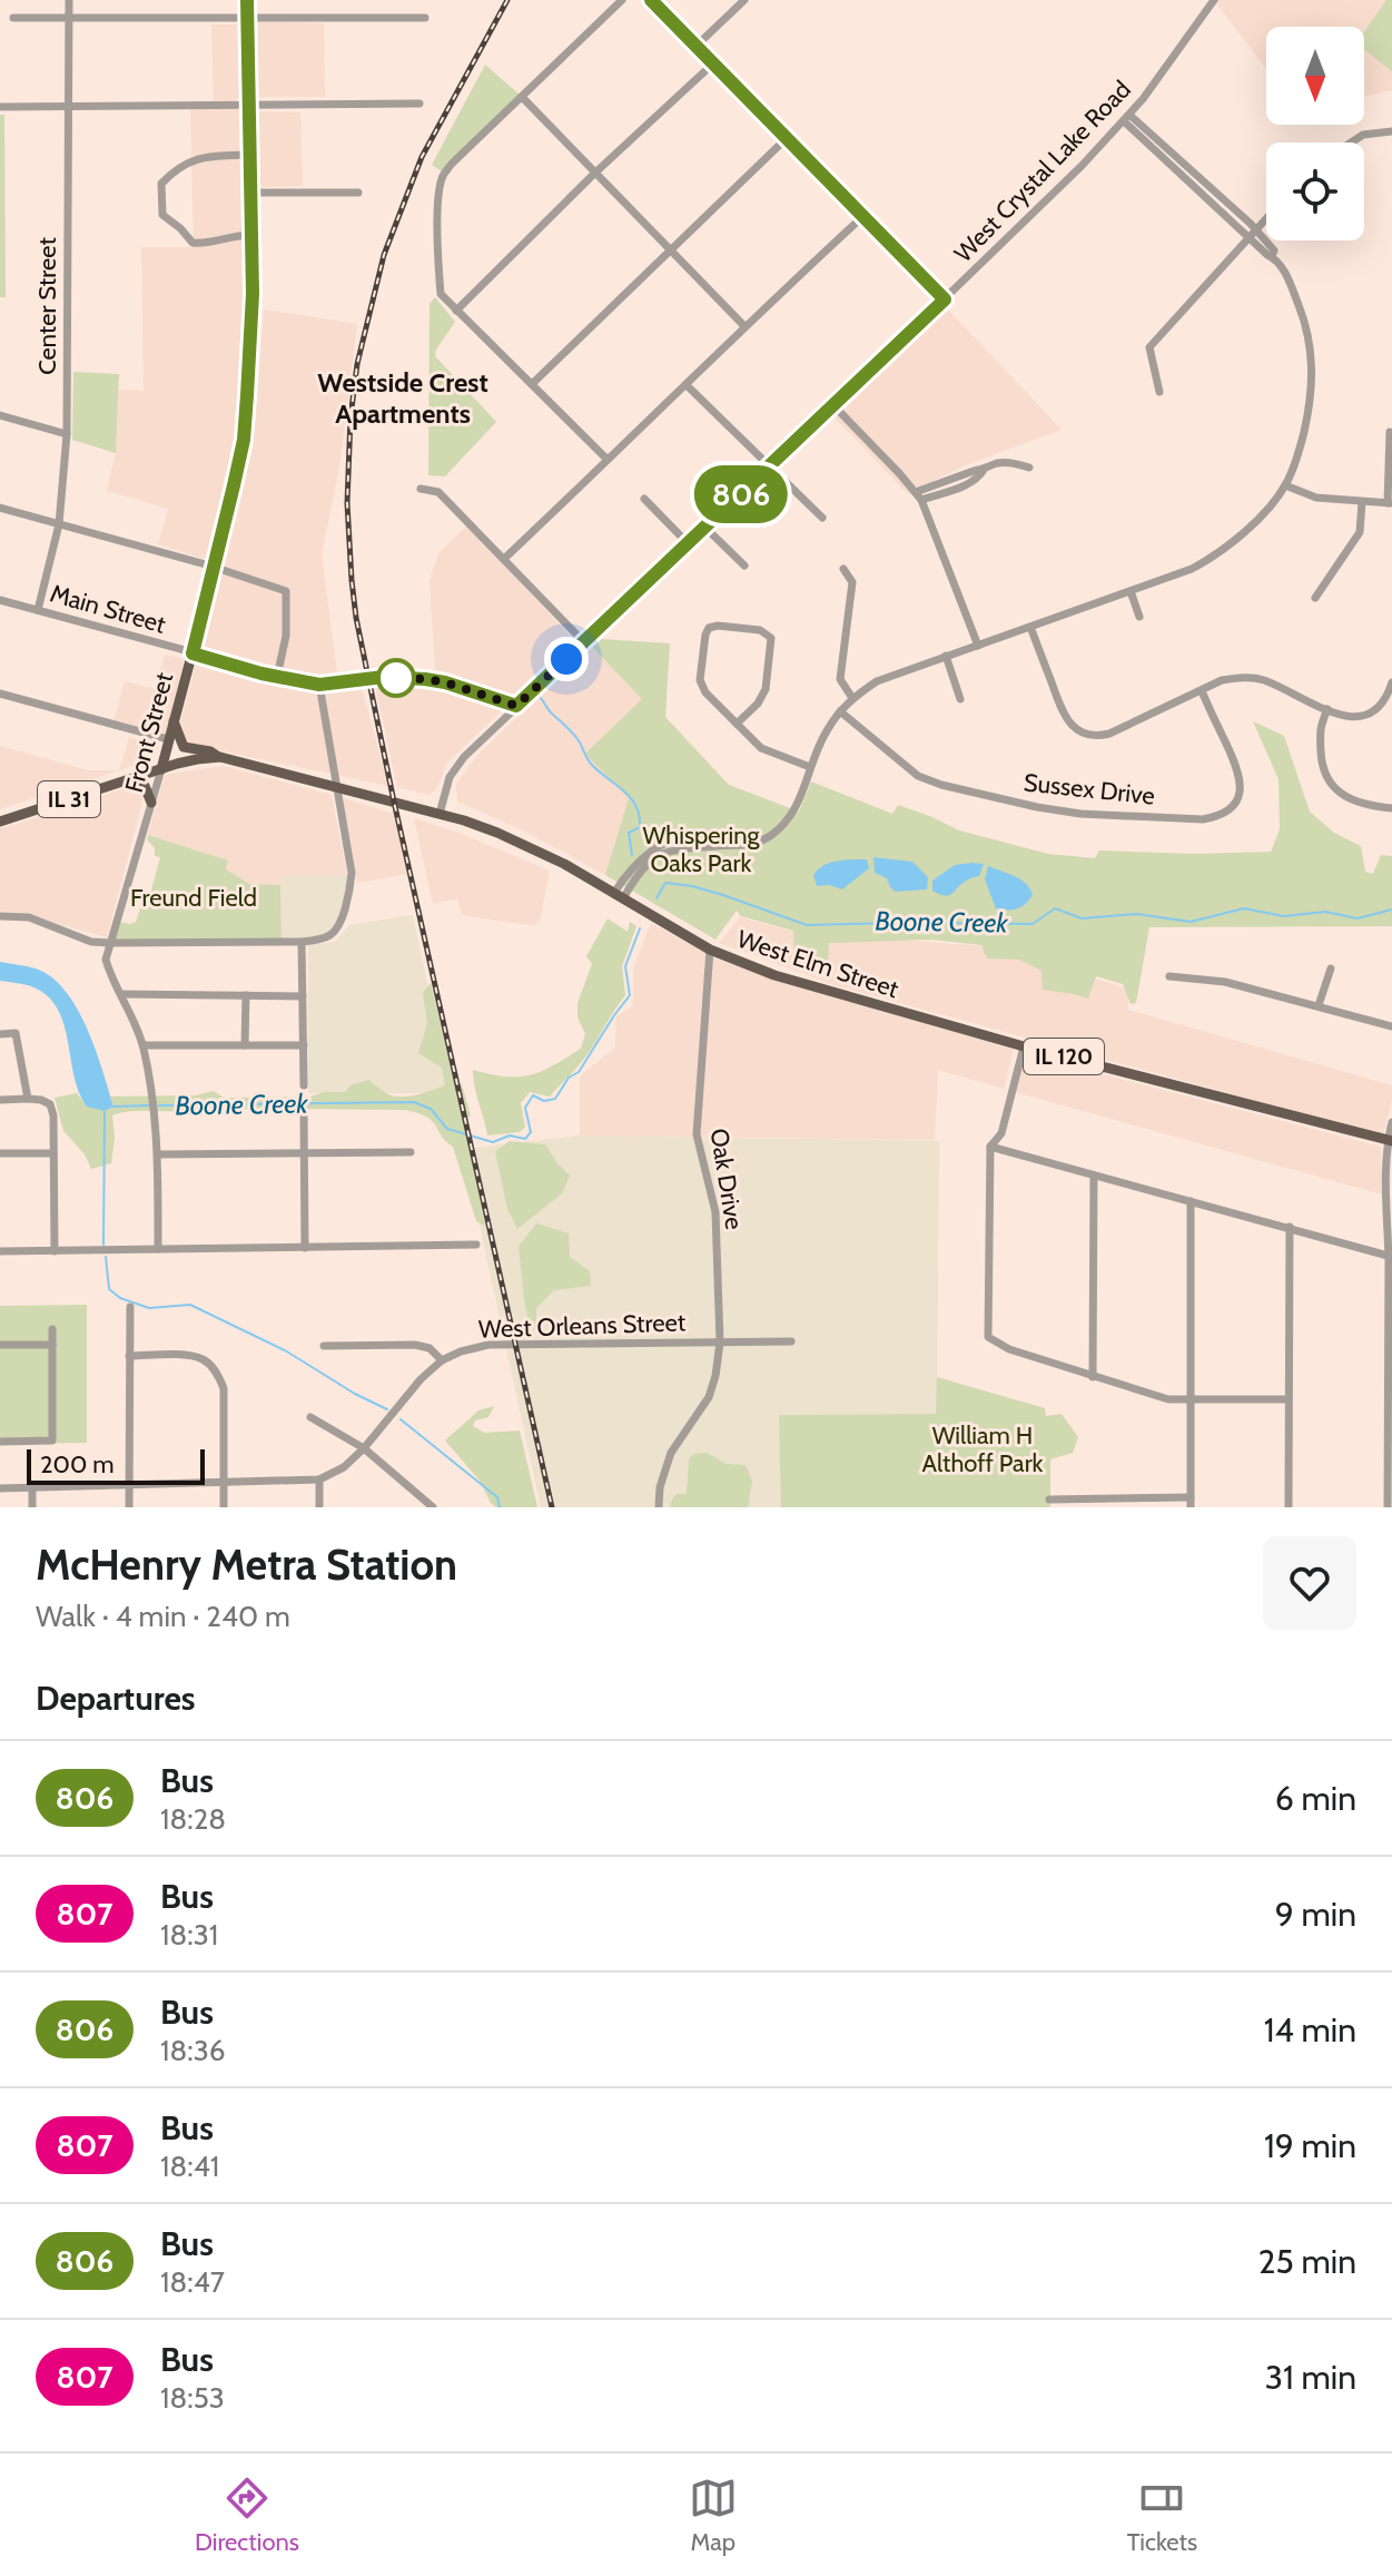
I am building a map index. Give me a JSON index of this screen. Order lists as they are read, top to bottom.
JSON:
{
  "streets": {
    "main road": [
      "Front Street",
      "IL 31",
      "West Elm Street",
      "IL 120"
    ],
    "street": [
      "West Crystal Lake Road",
      "Center Street",
      "Main Street",
      "Sussex Drive",
      "Oak Drive",
      "West Orleans Street"
    ]
  },
  "crossings": [
    ["West Crystal Lake Road", "Main Street"],
    ["West Crystal Lake Road", "West Elm Street"],
    ["Center Street", "Main Street"],
    ["Main Street", "Front Street"],
    ["Front Street", "West Elm Street"],
    ["West Elm Street", "Oak Drive"],
    ["Oak Drive", "West Orleans Street"]
  ],
  "districts": ["Westside Crest Apartments"],
  "water": ["Boone Creek"],
  "parks": ["Whispering Oaks Park", "Freund Field", "William H Althoff Park"],
  "lines": ["bus line 806"],
  "scale_bar": "200 m",
  "north": "bottom",
  "page": {
    "on_map": "806",
    "scale": "200 m",
    "heading": [
      ["McHenry Metra Station", "Walk · 4 min · 240 m"],
      "Departures"
    ],
    "list": [
      {
        "mark": "806",
        "name": "Bus",
        "note": "18:28",
        "value": "6 min"
      },
      {
        "mark": "807",
        "name": "Bus",
        "note": "18:31",
        "value": "9 min"
      },
      {
        "mark": "806",
        "name": "Bus",
        "note": "18:36",
        "value": "14 min"
      },
      {
        "mark": "807",
        "name": "Bus",
        "note": "18:41",
        "value": "19 min"
      },
      {
        "mark": "806",
        "name": "Bus",
        "note": "18:47",
        "value": "25 min"
      },
      {
        "mark": "807",
        "name": "Bus",
        "note": "18:53",
        "value": "31 min"
      }
    ],
    "tabs": ["Directions", "Map", "Tickets"]
  }
}
